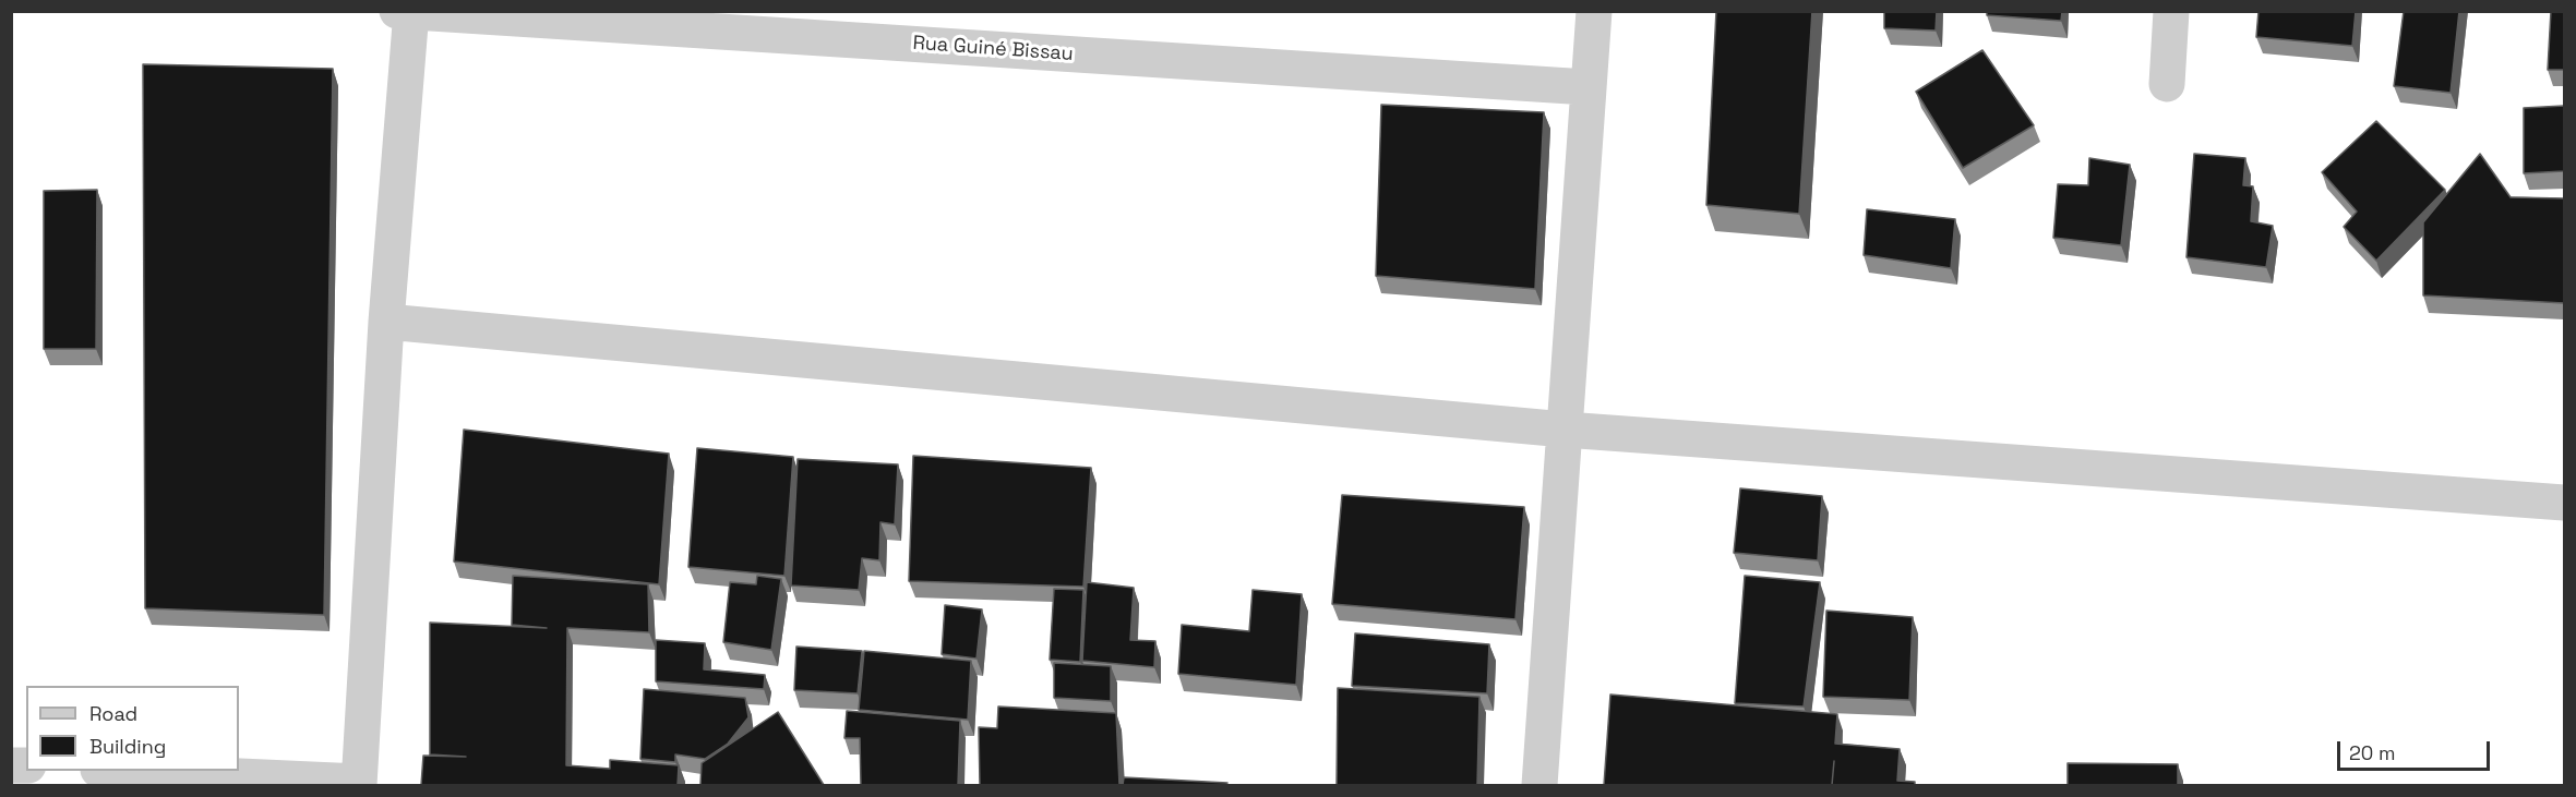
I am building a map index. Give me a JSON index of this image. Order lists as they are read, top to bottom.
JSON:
{
  "streets": {
    "street": ["Rua Guiné Bissau"]
  },
  "legend": ["Road", "Building"],
  "scale_bar": "20 m"
}
